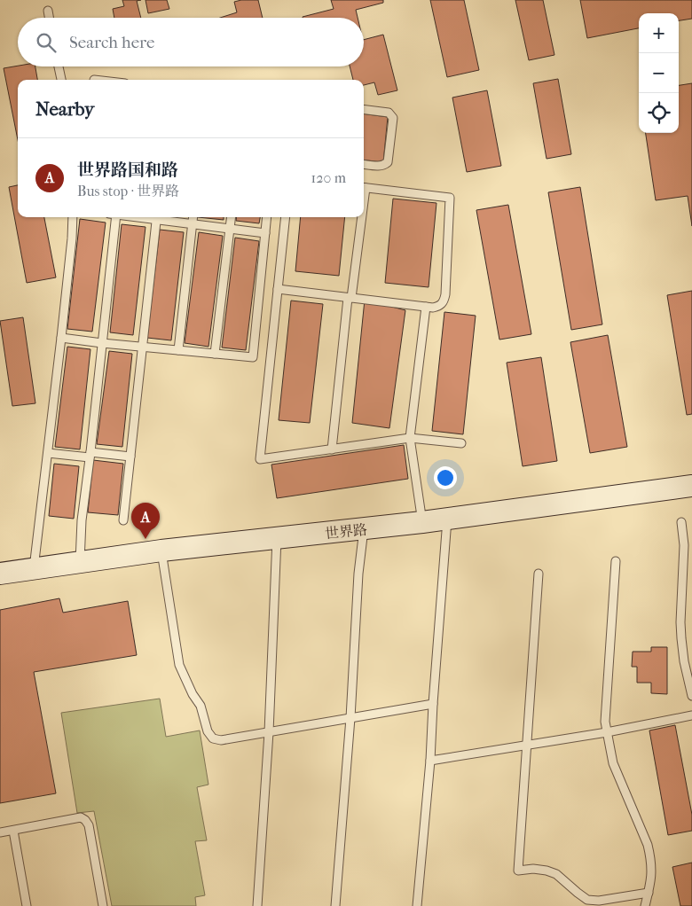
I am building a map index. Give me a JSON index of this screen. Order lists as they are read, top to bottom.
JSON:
{
  "streets": {
    "street": ["世界路"]
  },
  "page": {
    "map_buttons": ["+", "−"],
    "search": "Search here",
    "heading": "Nearby",
    "list": [
      {
        "mark": "A",
        "name": "世界路国和路",
        "note": "Bus stop · 世界路",
        "value": "120 m"
      }
    ],
    "pins": "A"
  }
}
